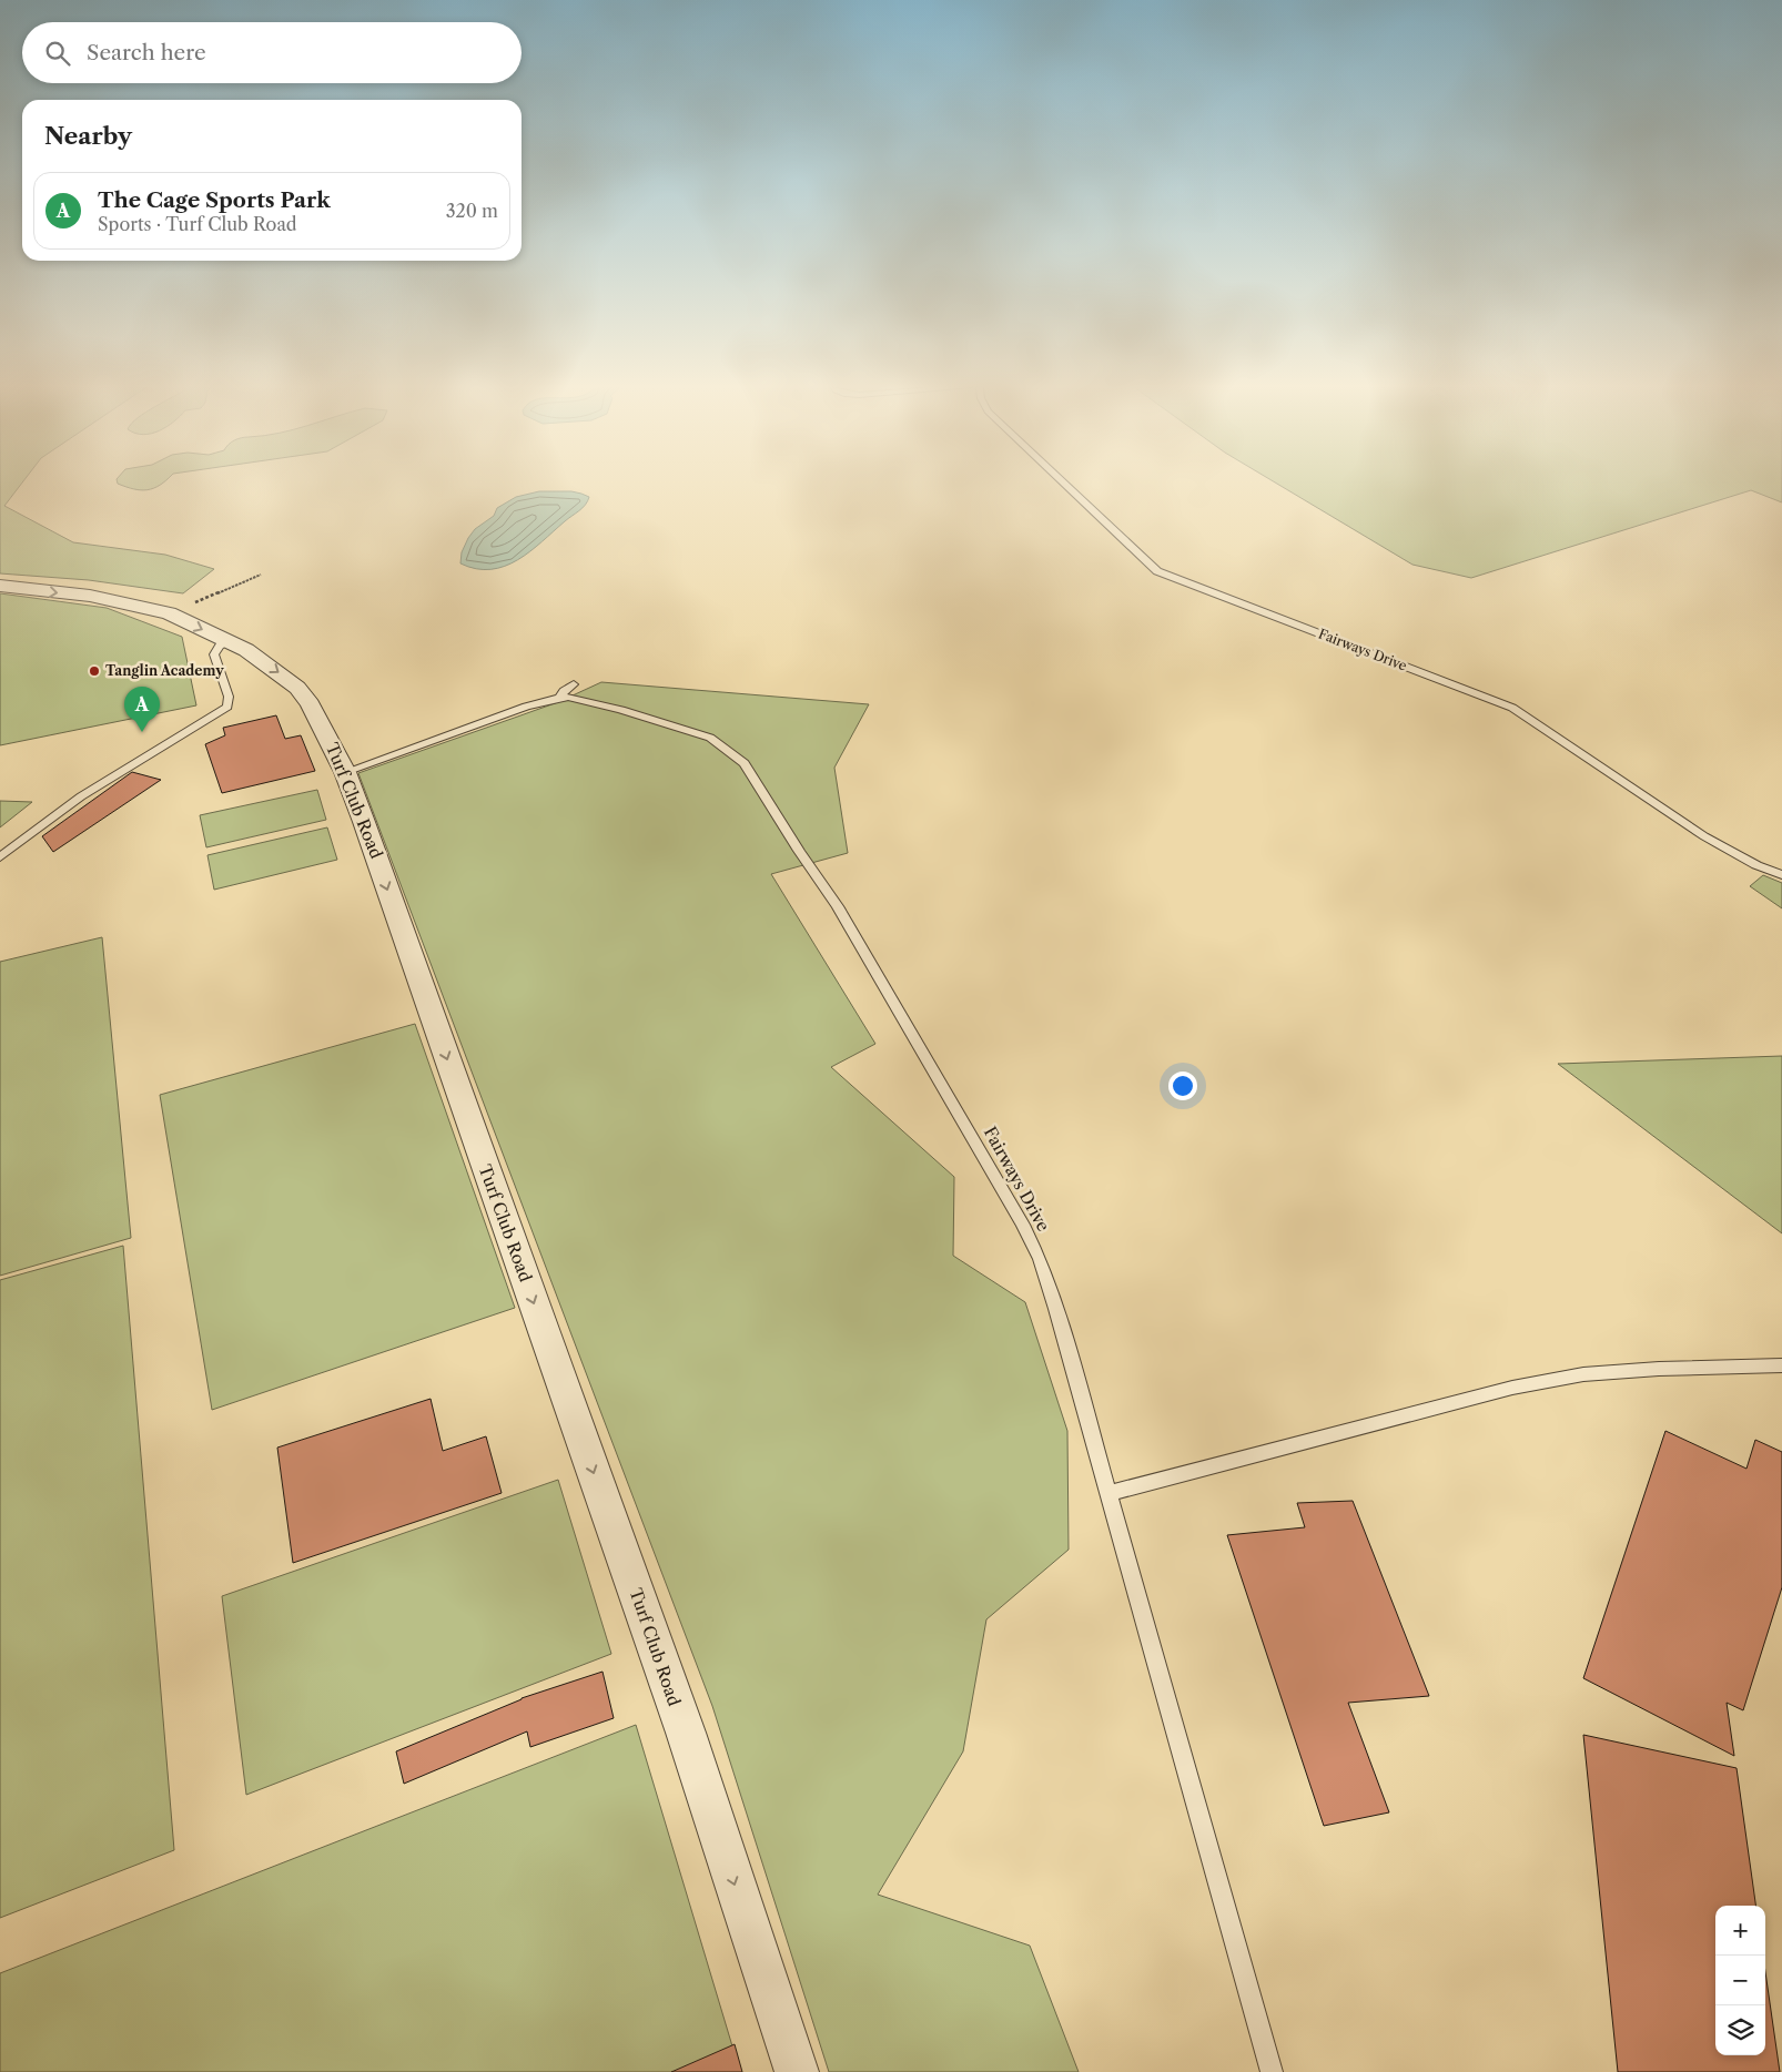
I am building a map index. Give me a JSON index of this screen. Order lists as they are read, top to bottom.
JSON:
{
  "streets": {
    "street": ["Turf Club Road"],
    "lane": ["Fairways Drive"]
  },
  "one_way": ["Turf Club Road"],
  "places": ["Tanglin Academy"],
  "page": {
    "search": "Search here",
    "heading": "Nearby",
    "list": [
      {
        "mark": "A",
        "name": "The Cage Sports Park",
        "note": "Sports · Turf Club Road",
        "value": "320 m"
      }
    ],
    "pins": "A",
    "map_buttons": ["+", "−"]
  }
}
